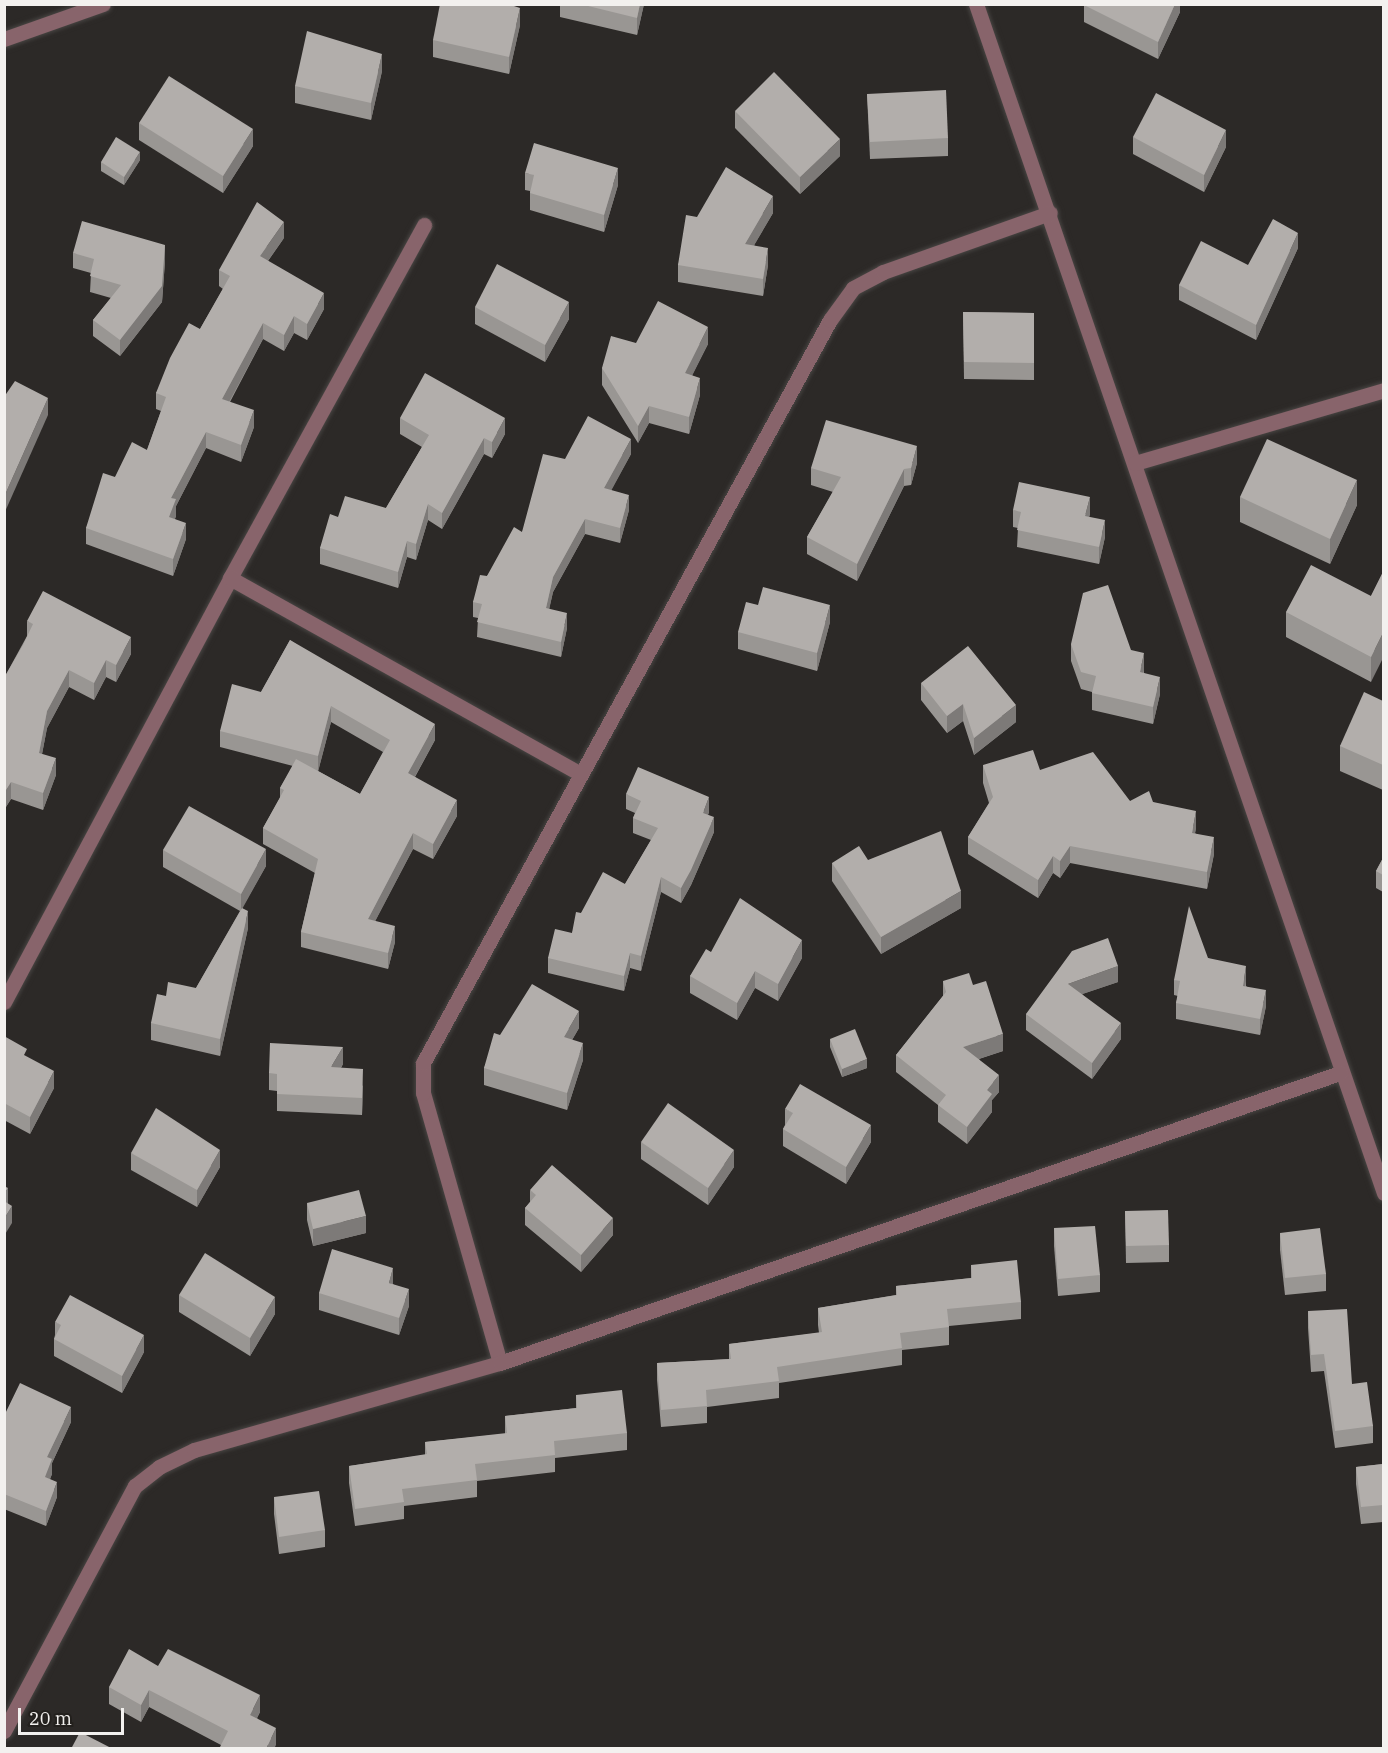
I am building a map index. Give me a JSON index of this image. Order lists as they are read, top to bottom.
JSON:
{
  "scale_bar": "20 m"
}
